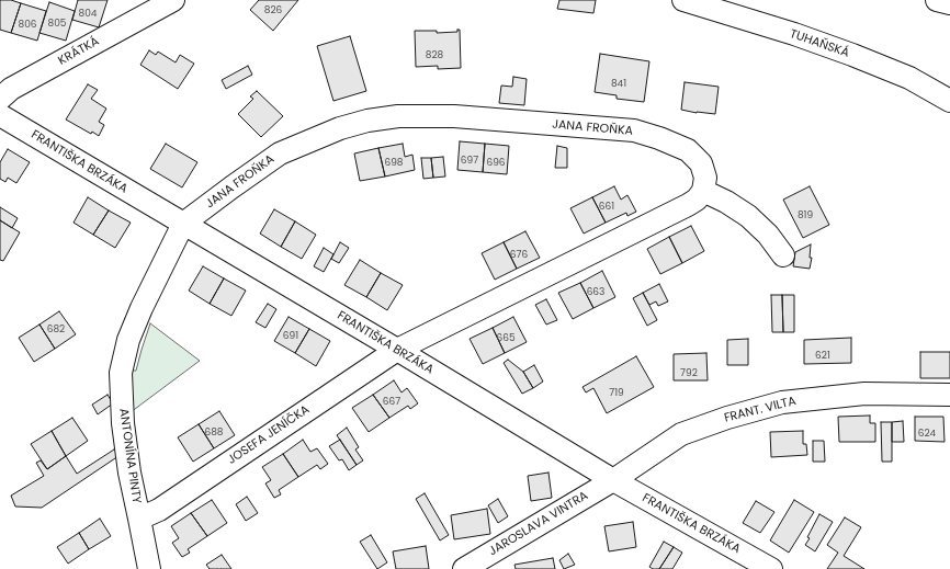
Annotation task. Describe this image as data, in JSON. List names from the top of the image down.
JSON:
{
  "streets": {
    "street": [
      "TUHAŇSKÁ",
      "KRÁTKÁ",
      "JANA FROŇKA",
      "FRANTIŠKA BRZÁKA",
      "FRANT. VILTA",
      "JOSEFA JENÍČKA",
      "ANTONÍNA PINTY",
      "JAROSLAVA VINTRA"
    ]
  },
  "crossings": [
    ["JANA FROŇKA", "FRANTIŠKA BRZÁKA"],
    ["JANA FROŇKA", "ANTONÍNA PINTY"],
    ["FRANTIŠKA BRZÁKA", "FRANT. VILTA"],
    ["FRANTIŠKA BRZÁKA", "JOSEFA JENÍČKA"],
    ["FRANTIŠKA BRZÁKA", "ANTONÍNA PINTY"],
    ["FRANTIŠKA BRZÁKA", "JAROSLAVA VINTRA"],
    ["FRANT. VILTA", "JAROSLAVA VINTRA"],
    ["JOSEFA JENÍČKA", "ANTONÍNA PINTY"]
  ],
  "house_numbers": [
    "826",
    "804",
    "805",
    "806",
    "828",
    "841",
    "697",
    "698",
    "696",
    "661",
    "819",
    "676",
    "663",
    "682",
    "691",
    "665",
    "621",
    "792",
    "719",
    "667",
    "688",
    "624"
  ]
}
